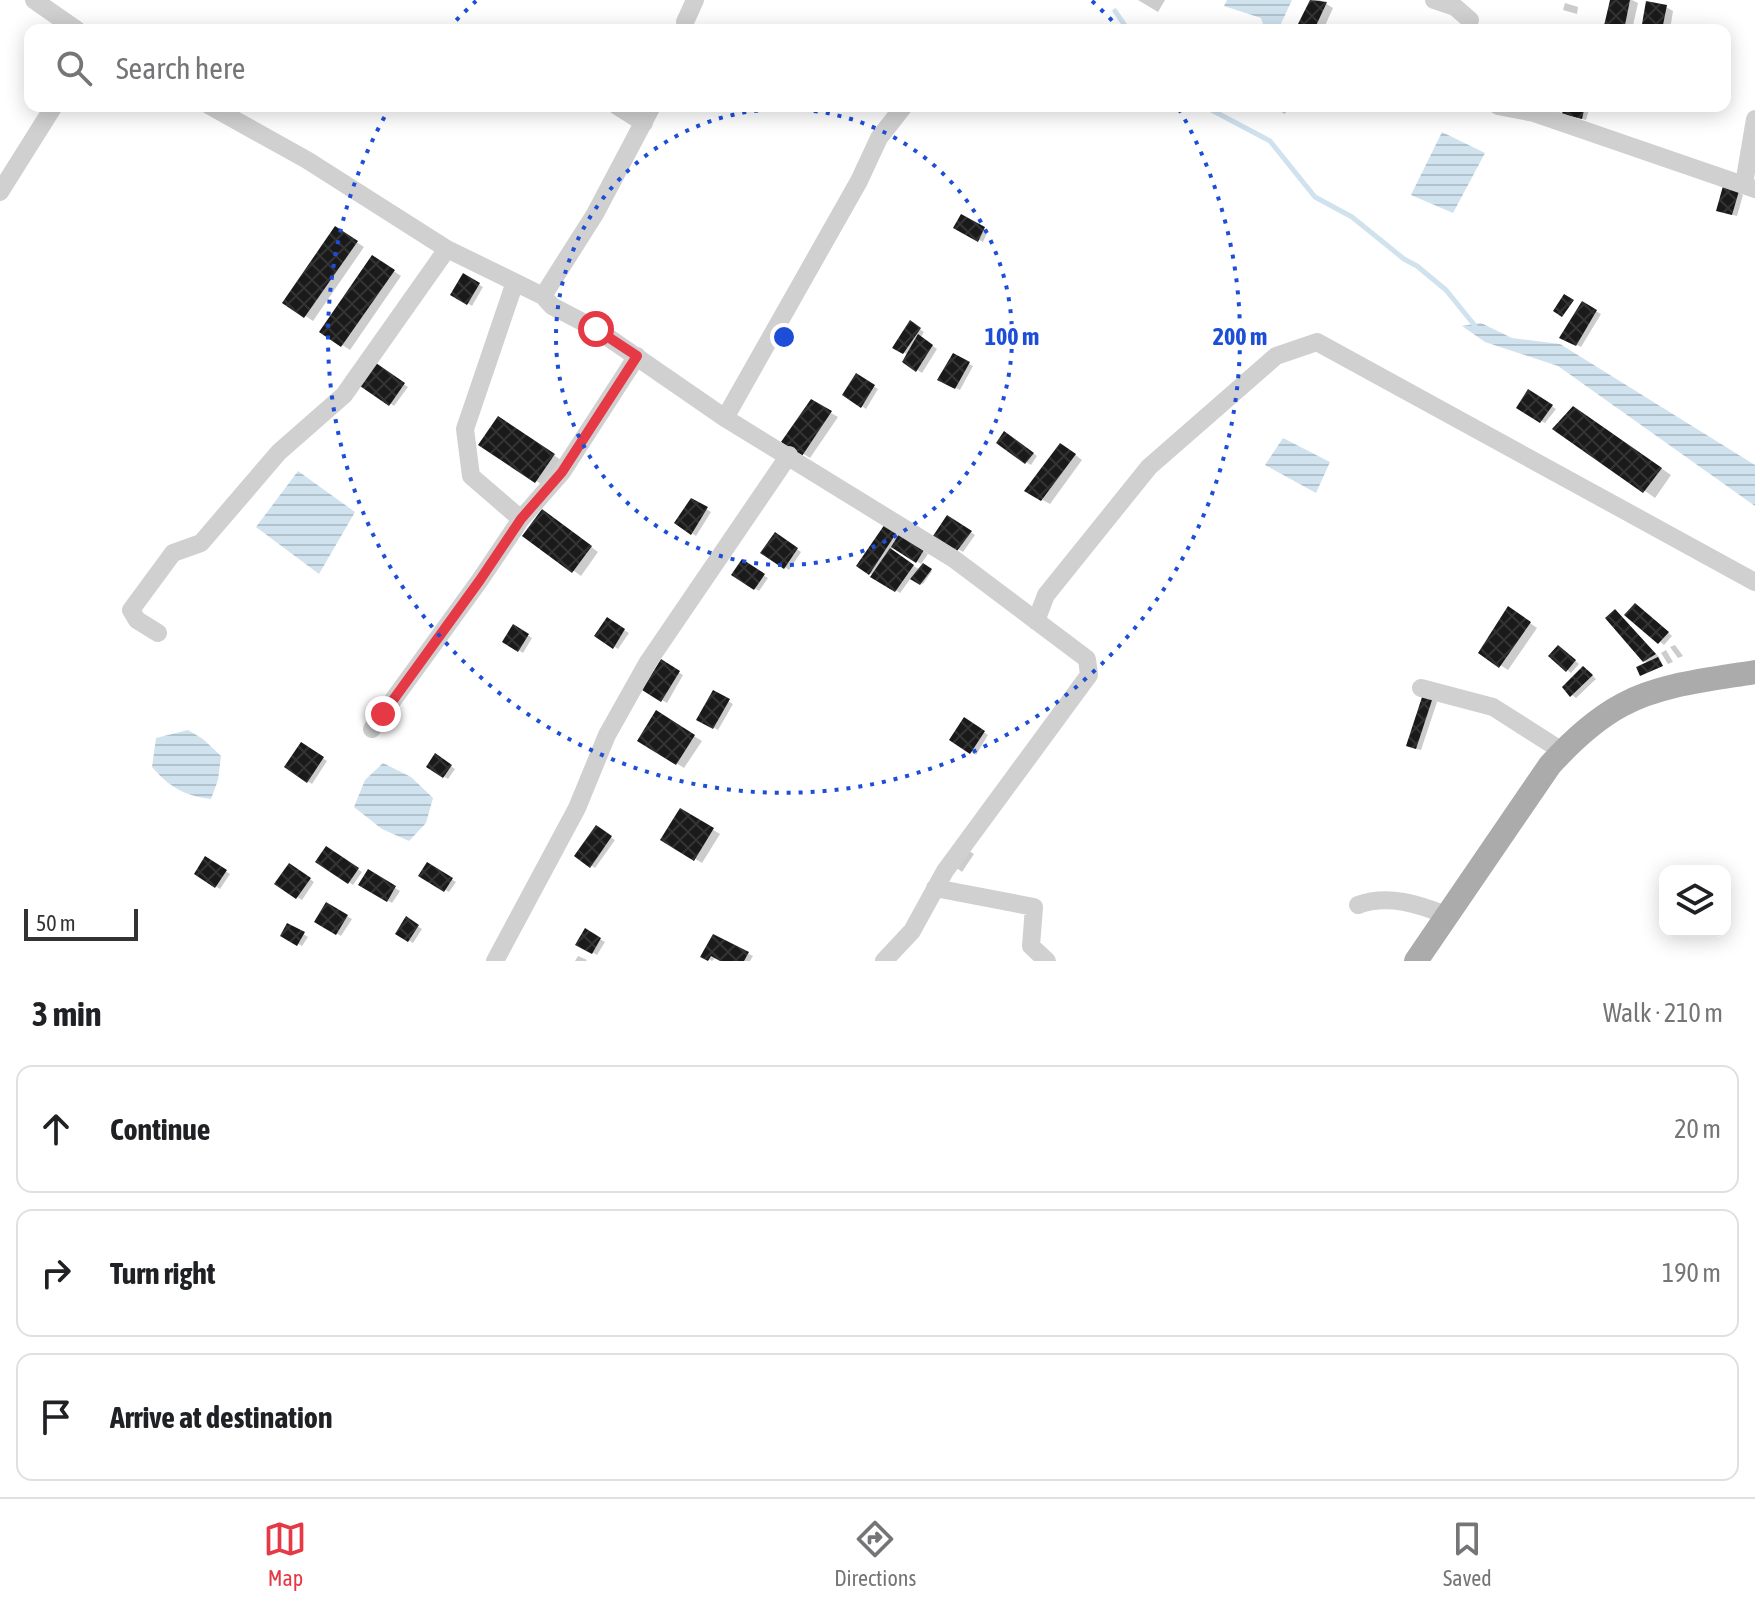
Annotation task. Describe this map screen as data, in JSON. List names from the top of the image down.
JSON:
{
  "scale_bar": "50 m",
  "page": {
    "search": "Search here",
    "scale": "50 m",
    "heading": ["3 min", "Walk · 210 m"],
    "list": [
      ["Continue", "20 m"],
      ["Turn right", "190 m"],
      "Arrive at destination"
    ],
    "nav": ["Map", "Directions", "Saved"]
  },
  "rings": ["100 m", "200 m"]
}
